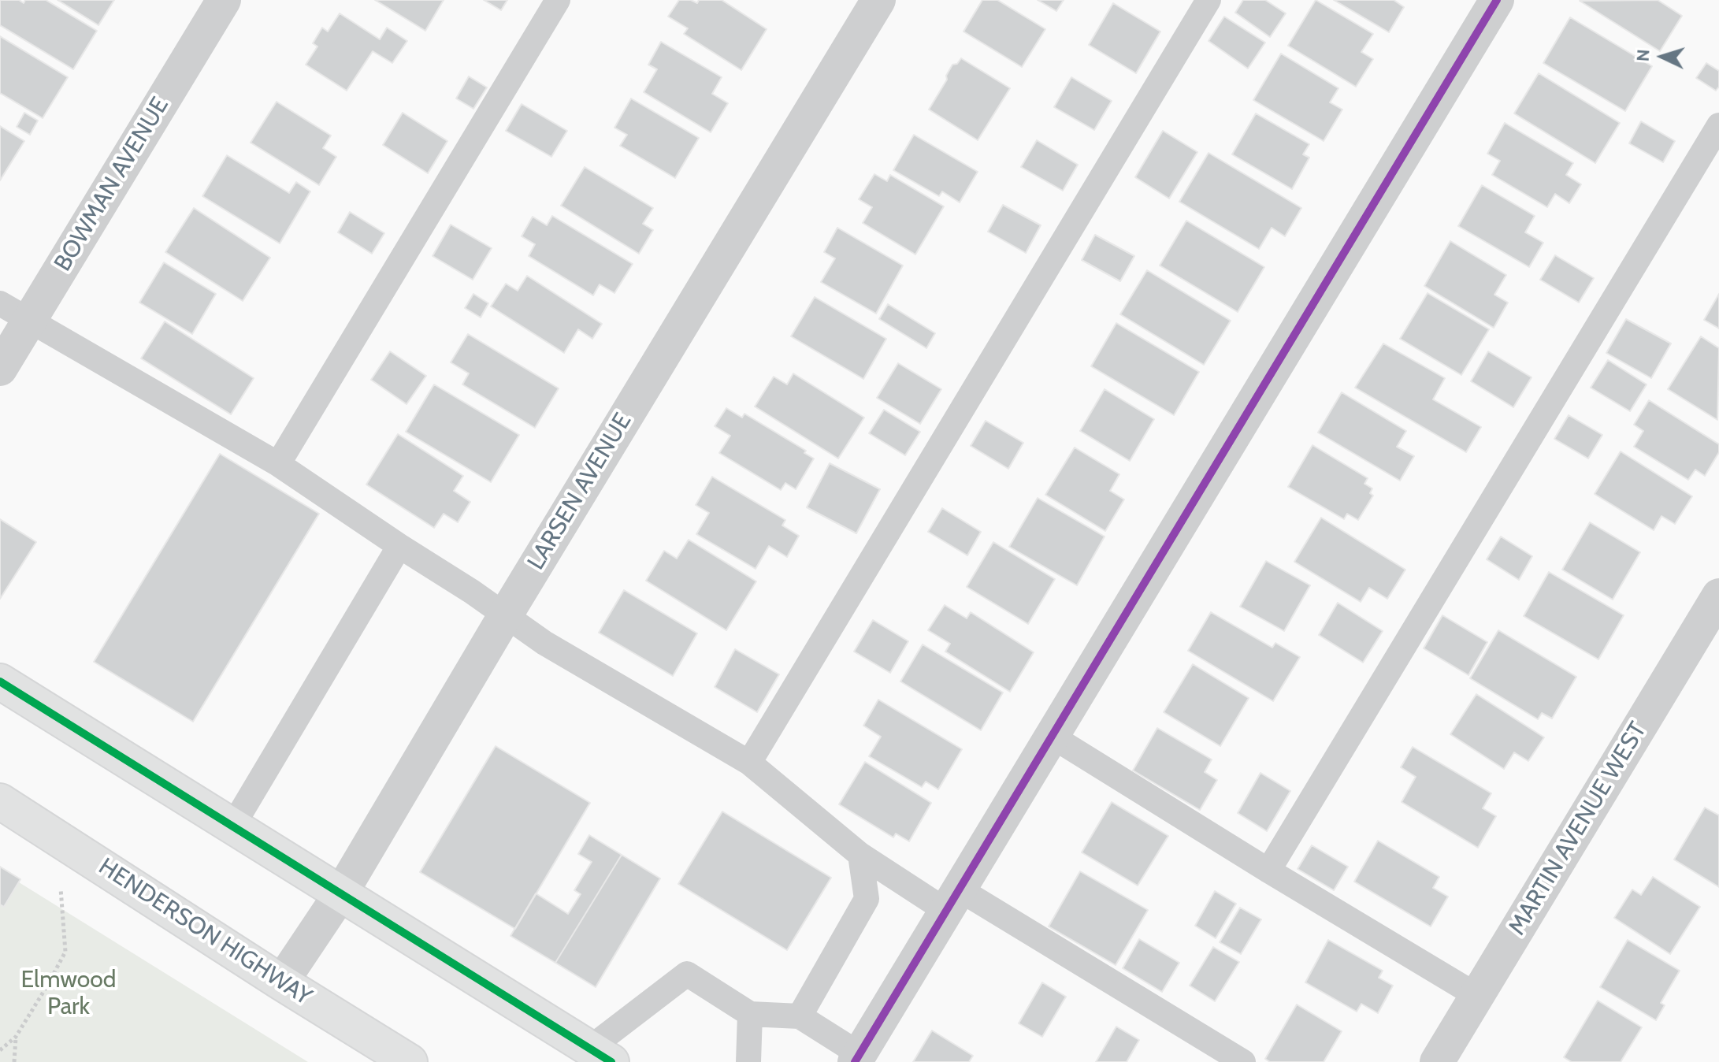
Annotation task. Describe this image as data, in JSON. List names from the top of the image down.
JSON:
{
  "streets": {
    "main road": ["HENDERSON HIGHWAY"],
    "street": ["BOWMAN AVENUE", "LARSEN AVENUE", "MARTIN AVENUE WEST"]
  },
  "crossings": [
    ["LARSEN AVENUE", "HENDERSON HIGHWAY"]
  ],
  "parks": ["Elmwood Park"],
  "north": "left"
}
